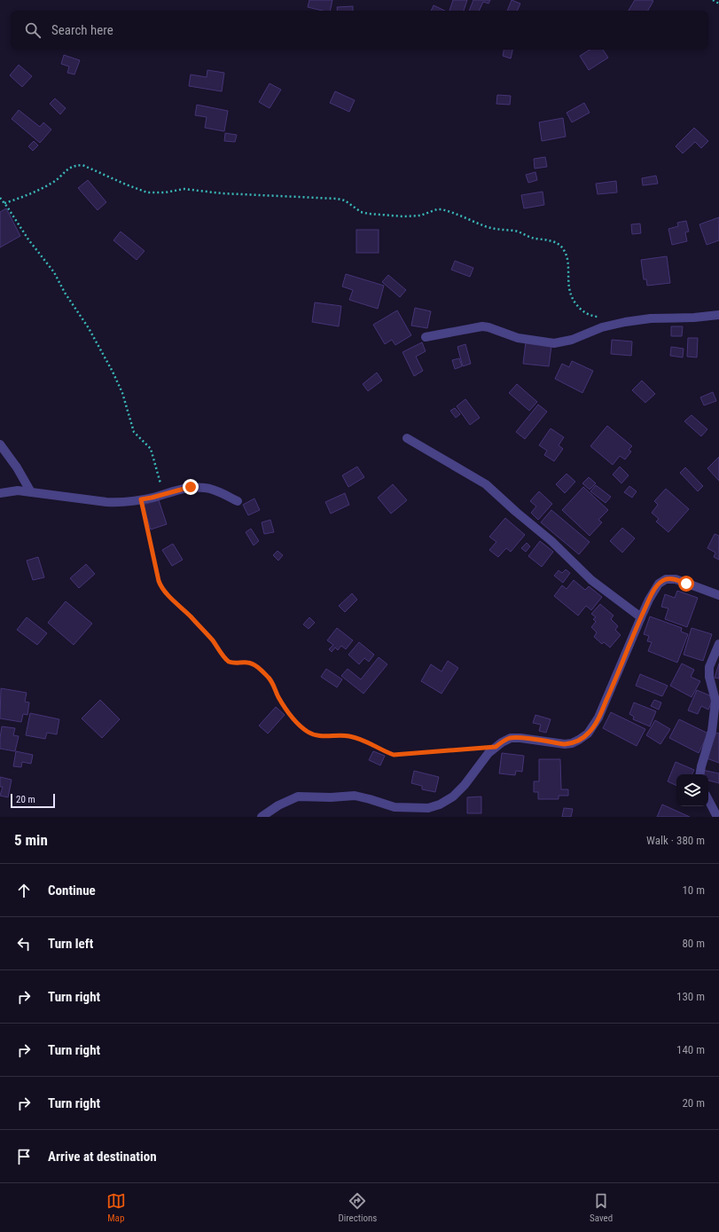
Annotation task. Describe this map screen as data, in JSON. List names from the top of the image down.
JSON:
{
  "scale_bar": "20 m",
  "page": {
    "search": "Search here",
    "scale": "20 m",
    "heading": ["5 min", "Walk · 380 m"],
    "list": [
      ["Continue", "10 m"],
      ["Turn left", "80 m"],
      ["Turn right", "130 m"],
      ["Turn right", "140 m"],
      ["Turn right", "20 m"],
      "Arrive at destination"
    ],
    "nav": ["Map", "Directions", "Saved"]
  }
}
